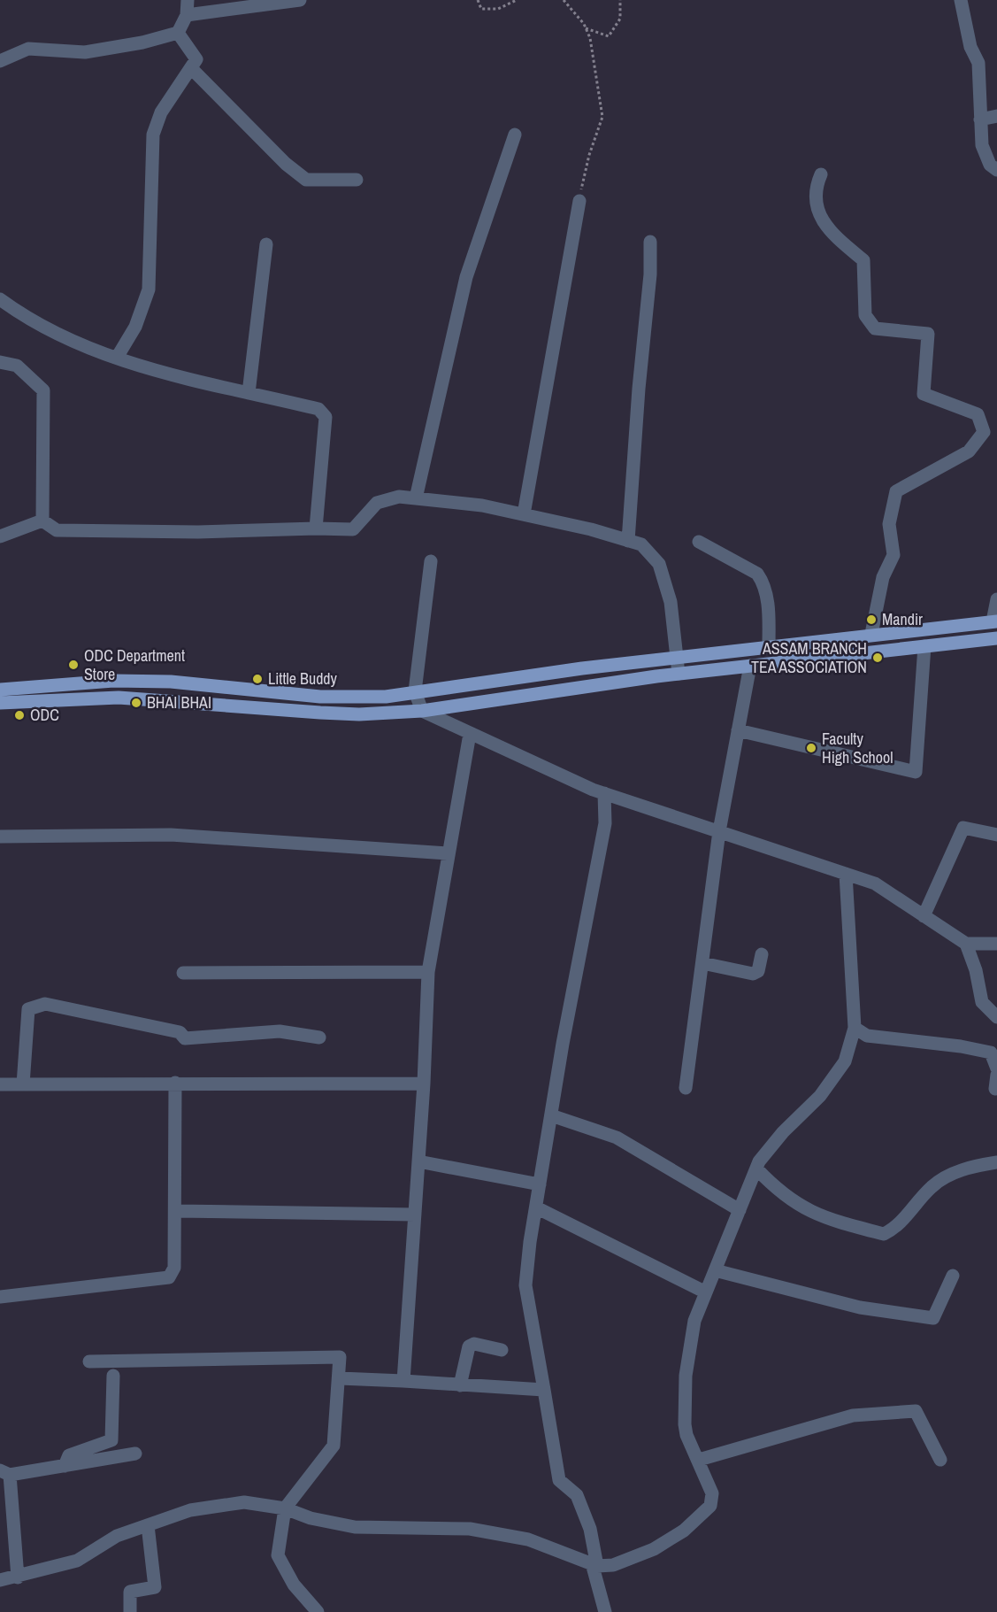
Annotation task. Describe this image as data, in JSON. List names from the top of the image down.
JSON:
{
  "places": [
    "Mandir",
    "ASSAM BRANCH TEA ASSOCIATION",
    "ODC Department Store",
    "Little Buddy",
    "BHAI BHAI",
    "ODC",
    "Faculty High School"
  ]
}
